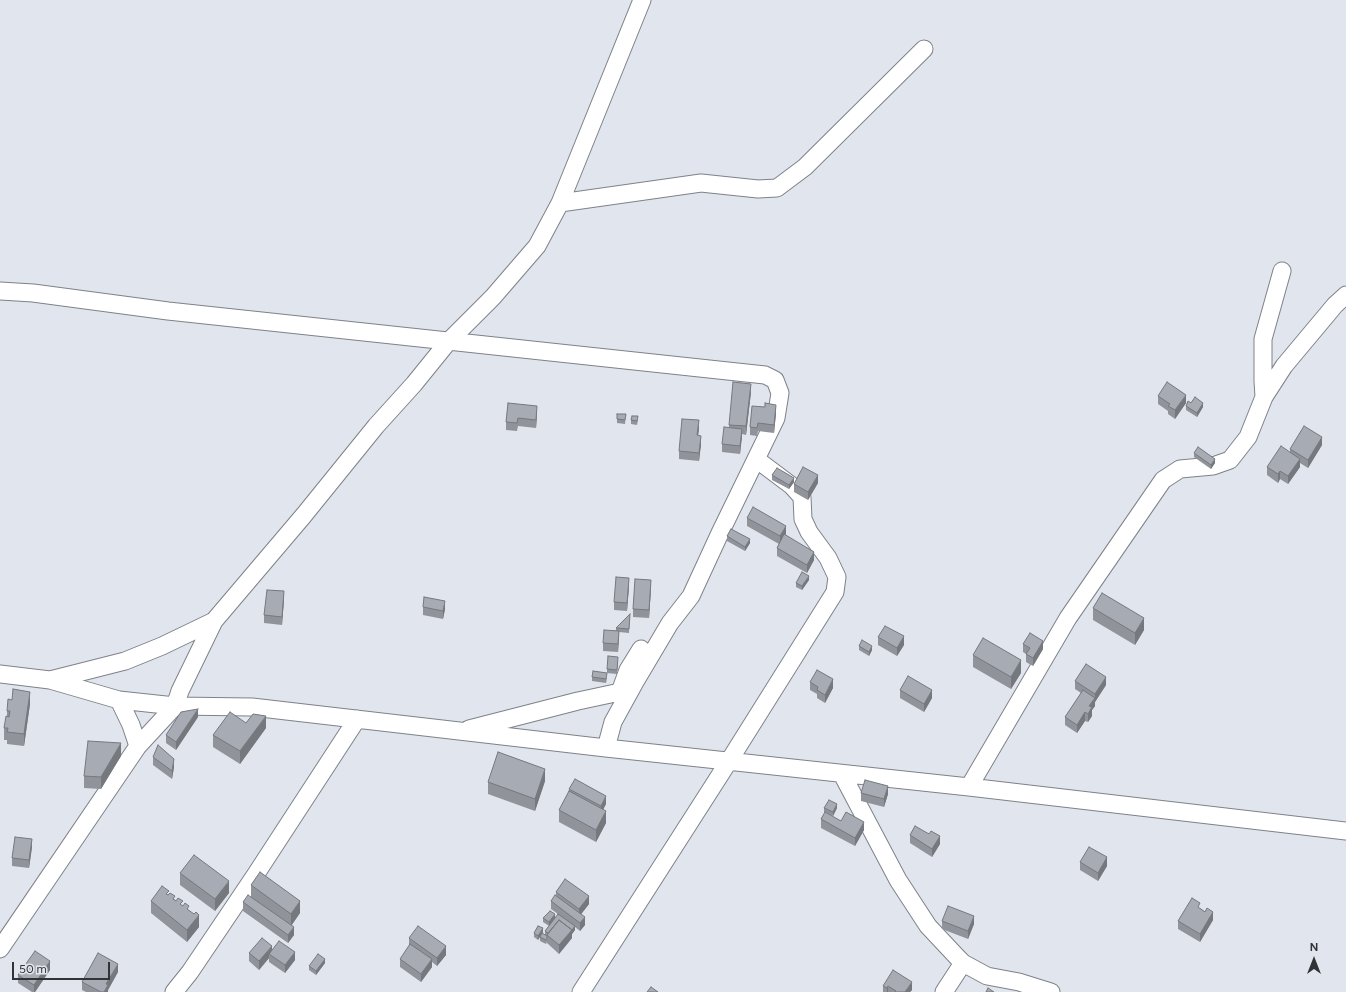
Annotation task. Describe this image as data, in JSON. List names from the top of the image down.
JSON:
{
  "scale_bar": "50 m",
  "north": "top"
}
